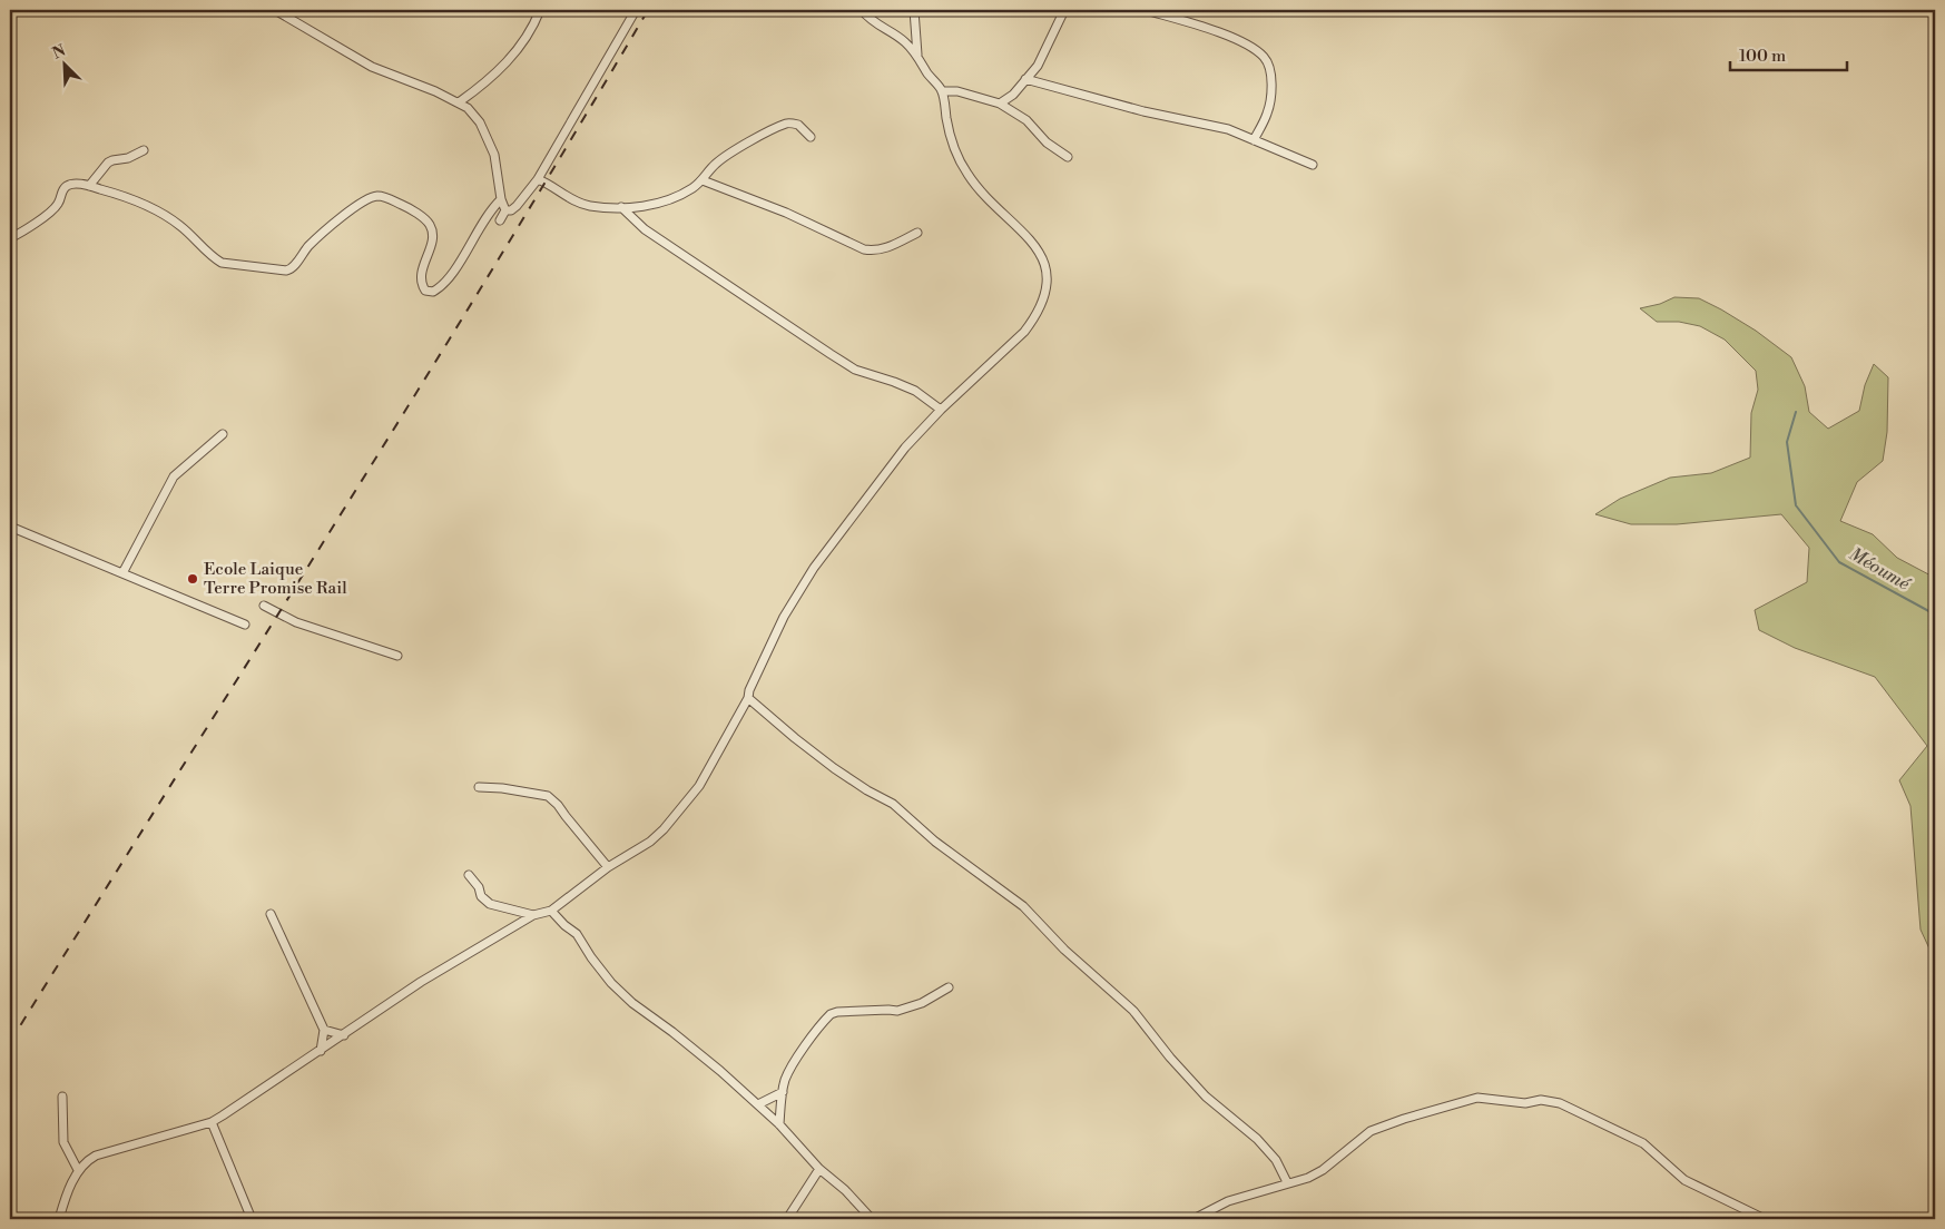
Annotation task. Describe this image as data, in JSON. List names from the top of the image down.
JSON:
{
  "water": ["Méoumé"],
  "places": ["Ecole Laique Terre Promise Rail"],
  "scale_bar": "100 m",
  "north": "top left"
}
